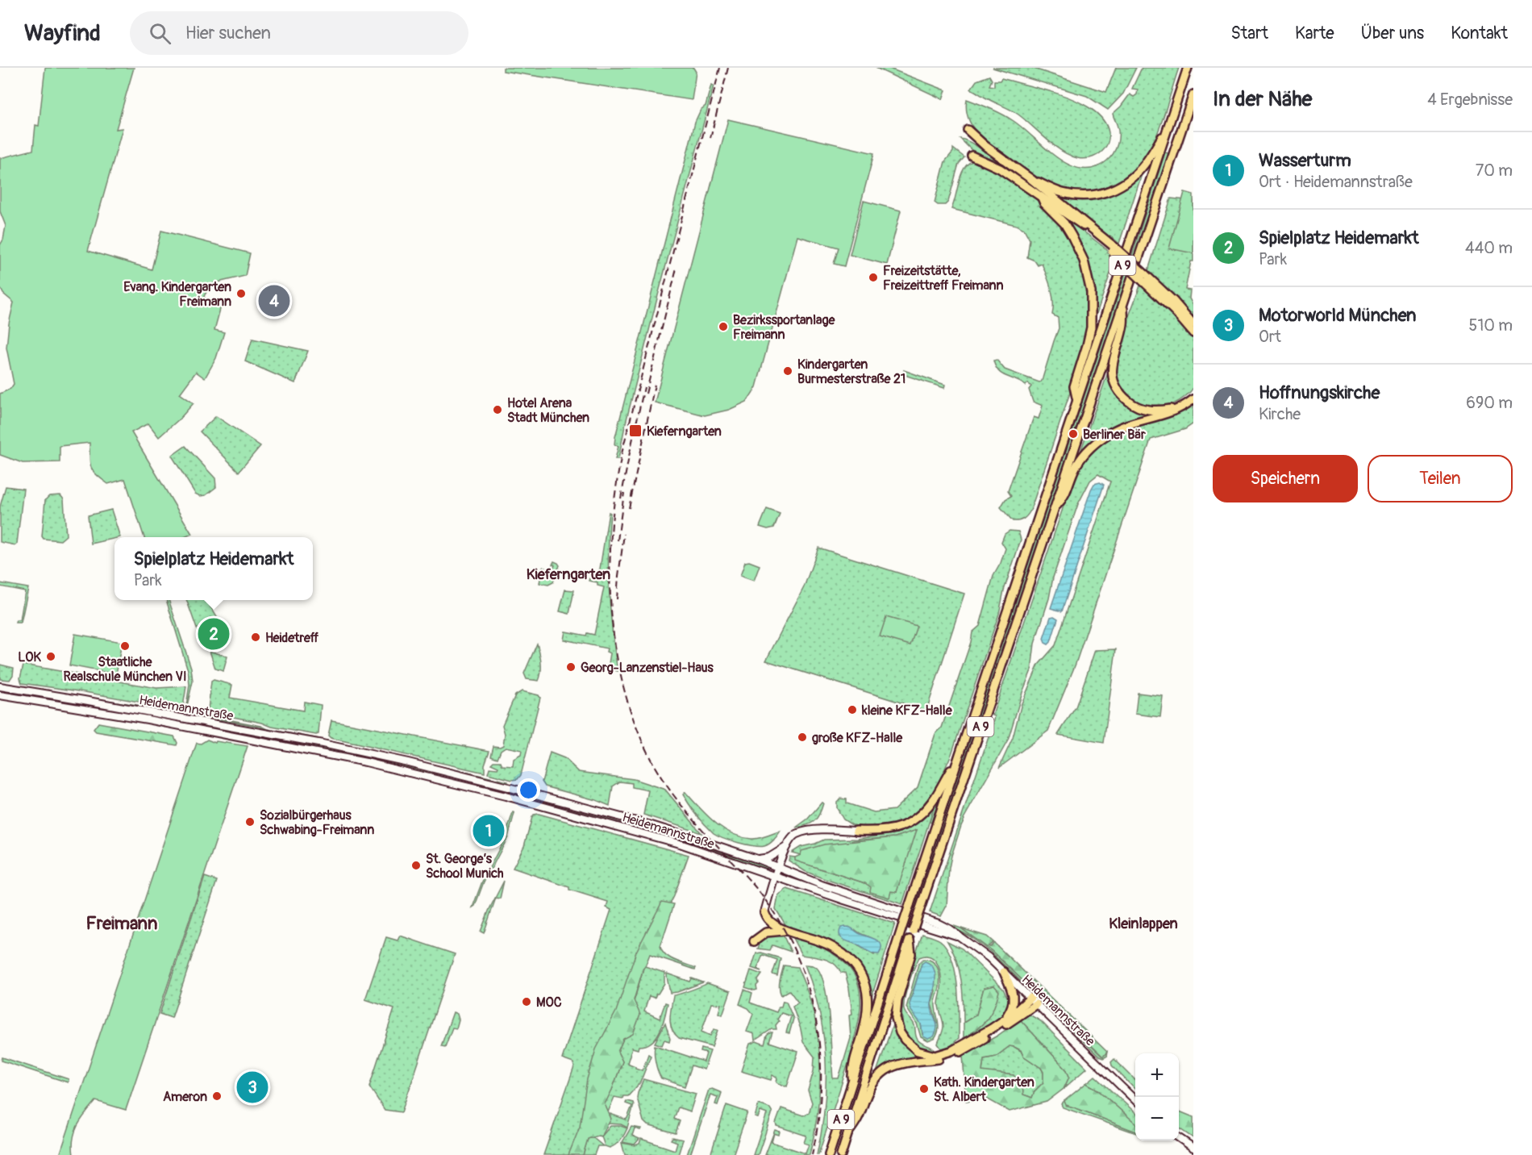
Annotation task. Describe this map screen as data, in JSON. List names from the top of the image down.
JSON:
{
  "streets": {
    "highway": ["A 9"],
    "main road": ["Heidemannstraße"]
  },
  "crossings": [
    ["A 9", "Heidemannstraße"]
  ],
  "districts": ["Kieferngarten", "Freimann", "Kleinlappen"],
  "places": {
    "other": [
      "Freizeitstätte, Freizeittreff Freimann",
      "Evang. Kindergarten Freimann",
      "Bezirkssportanlage Freimann",
      "Kindergarten Burmesterstraße 21",
      "Hotel Arena Stadt München",
      "Berliner Bär",
      "Heidetreff",
      "Staatliche Realschule München VI",
      "LOK",
      "Georg-Lanzenstiel-Haus",
      "kleine KFZ-Halle",
      "große KFZ-Halle",
      "Sozialbürgerhaus Schwabing-Freimann",
      "St. George’s School Munich",
      "MOC",
      "Kath. Kindergarten St. Albert",
      "Ameron"
    ],
    "transit": ["Kieferngarten"]
  },
  "page": {
    "header": "Wayfind",
    "search": "Hier suchen",
    "nav": [
      "Start",
      "Karte",
      "Über uns",
      "Kontakt"
    ],
    "heading": ["In der Nähe", "4 Ergebnisse"],
    "list": [
      {
        "mark": "1",
        "name": "Wasserturm",
        "note": "Ort · Heidemannstraße",
        "value": "70 m"
      },
      {
        "mark": "2",
        "name": "Spielplatz Heidemarkt",
        "note": "Park",
        "value": "440 m"
      },
      {
        "mark": "3",
        "name": "Motorworld München",
        "note": "Ort",
        "value": "510 m"
      },
      {
        "mark": "4",
        "name": "Hoffnungskirche",
        "note": "Kirche",
        "value": "690 m"
      }
    ],
    "pins": [
      "4",
      "2",
      "1",
      "3"
    ],
    "buttons": ["Speichern", "Teilen"],
    "popup": ["Spielplatz Heidemarkt", "Park"],
    "map_buttons": ["+", "−"]
  }
}
